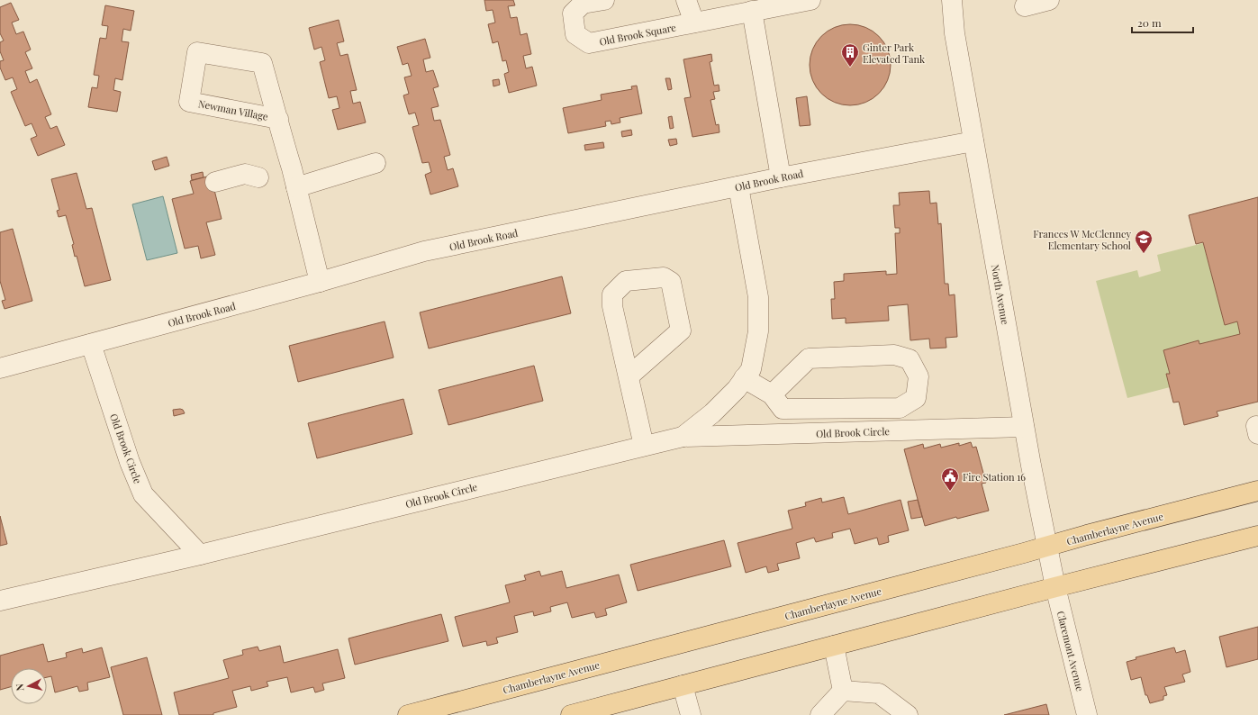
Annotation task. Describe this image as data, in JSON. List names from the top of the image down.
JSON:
{
  "streets": {
    "main road": ["Chamberlayne Avenue"],
    "street": [
      "Old Brook Square",
      "Newman Village",
      "Old Brook Road",
      "North Avenue",
      "Old Brook Circle",
      "Claremont Avenue"
    ]
  },
  "crossings": [
    ["Newman Village", "Old Brook Road"],
    ["Old Brook Road", "North Avenue"],
    ["Old Brook Road", "Old Brook Circle"],
    ["North Avenue", "Old Brook Circle"],
    ["North Avenue", "Chamberlayne Avenue"],
    ["North Avenue", "Claremont Avenue"]
  ],
  "places": {
    "building": ["Ginter Park Elevated Tank"],
    "school or university": ["Frances W McClenney Elementary School"],
    "public building": ["Fire Station 16"]
  },
  "scale_bar": "20 m",
  "north": "left"
}
